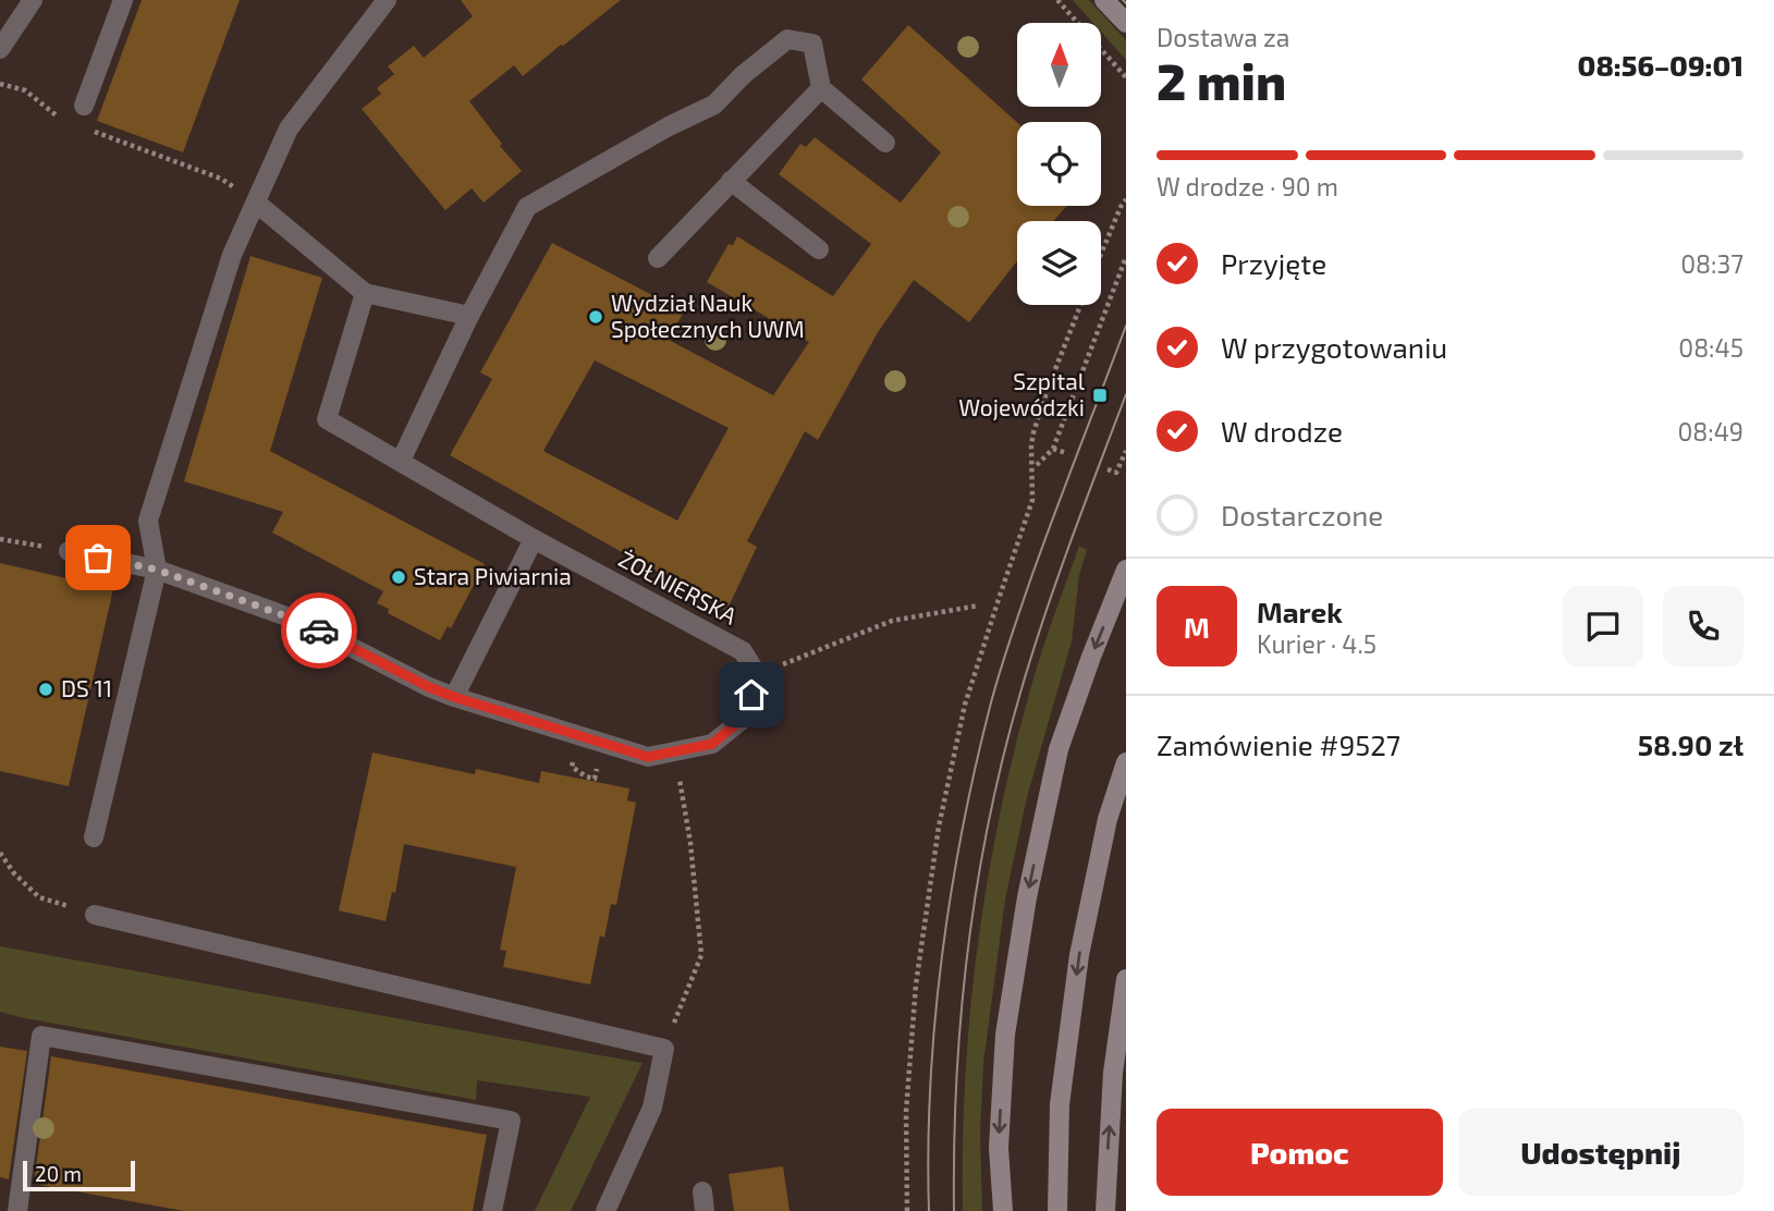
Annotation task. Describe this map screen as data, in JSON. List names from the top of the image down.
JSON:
{
  "streets": {
    "lane": ["ŻOŁNIERSKA"]
  },
  "places": {
    "other": ["Wydział Nauk Społecznych UWM", "Stara Piwiarnia", "DS 11"],
    "transit": ["Szpital Wojewódzki"]
  },
  "scale_bar": "20 m",
  "north": "top",
  "page": {
    "heading": ["2 min", "Dostawa za", "08:56–09:01"],
    "panel": [
      "Marek",
      "Kurier · 4.5",
      "Zamówienie #9527",
      "58.90 zł"
    ],
    "bar": "W drodze · 90 m",
    "list": [
      ["Przyjęte", "08:37"],
      ["W przygotowaniu", "08:45"],
      ["W drodze", "08:49"],
      "Dostarczone"
    ],
    "round": "M",
    "buttons": ["Pomoc", "Udostępnij"],
    "scale": "20 m"
  }
}
